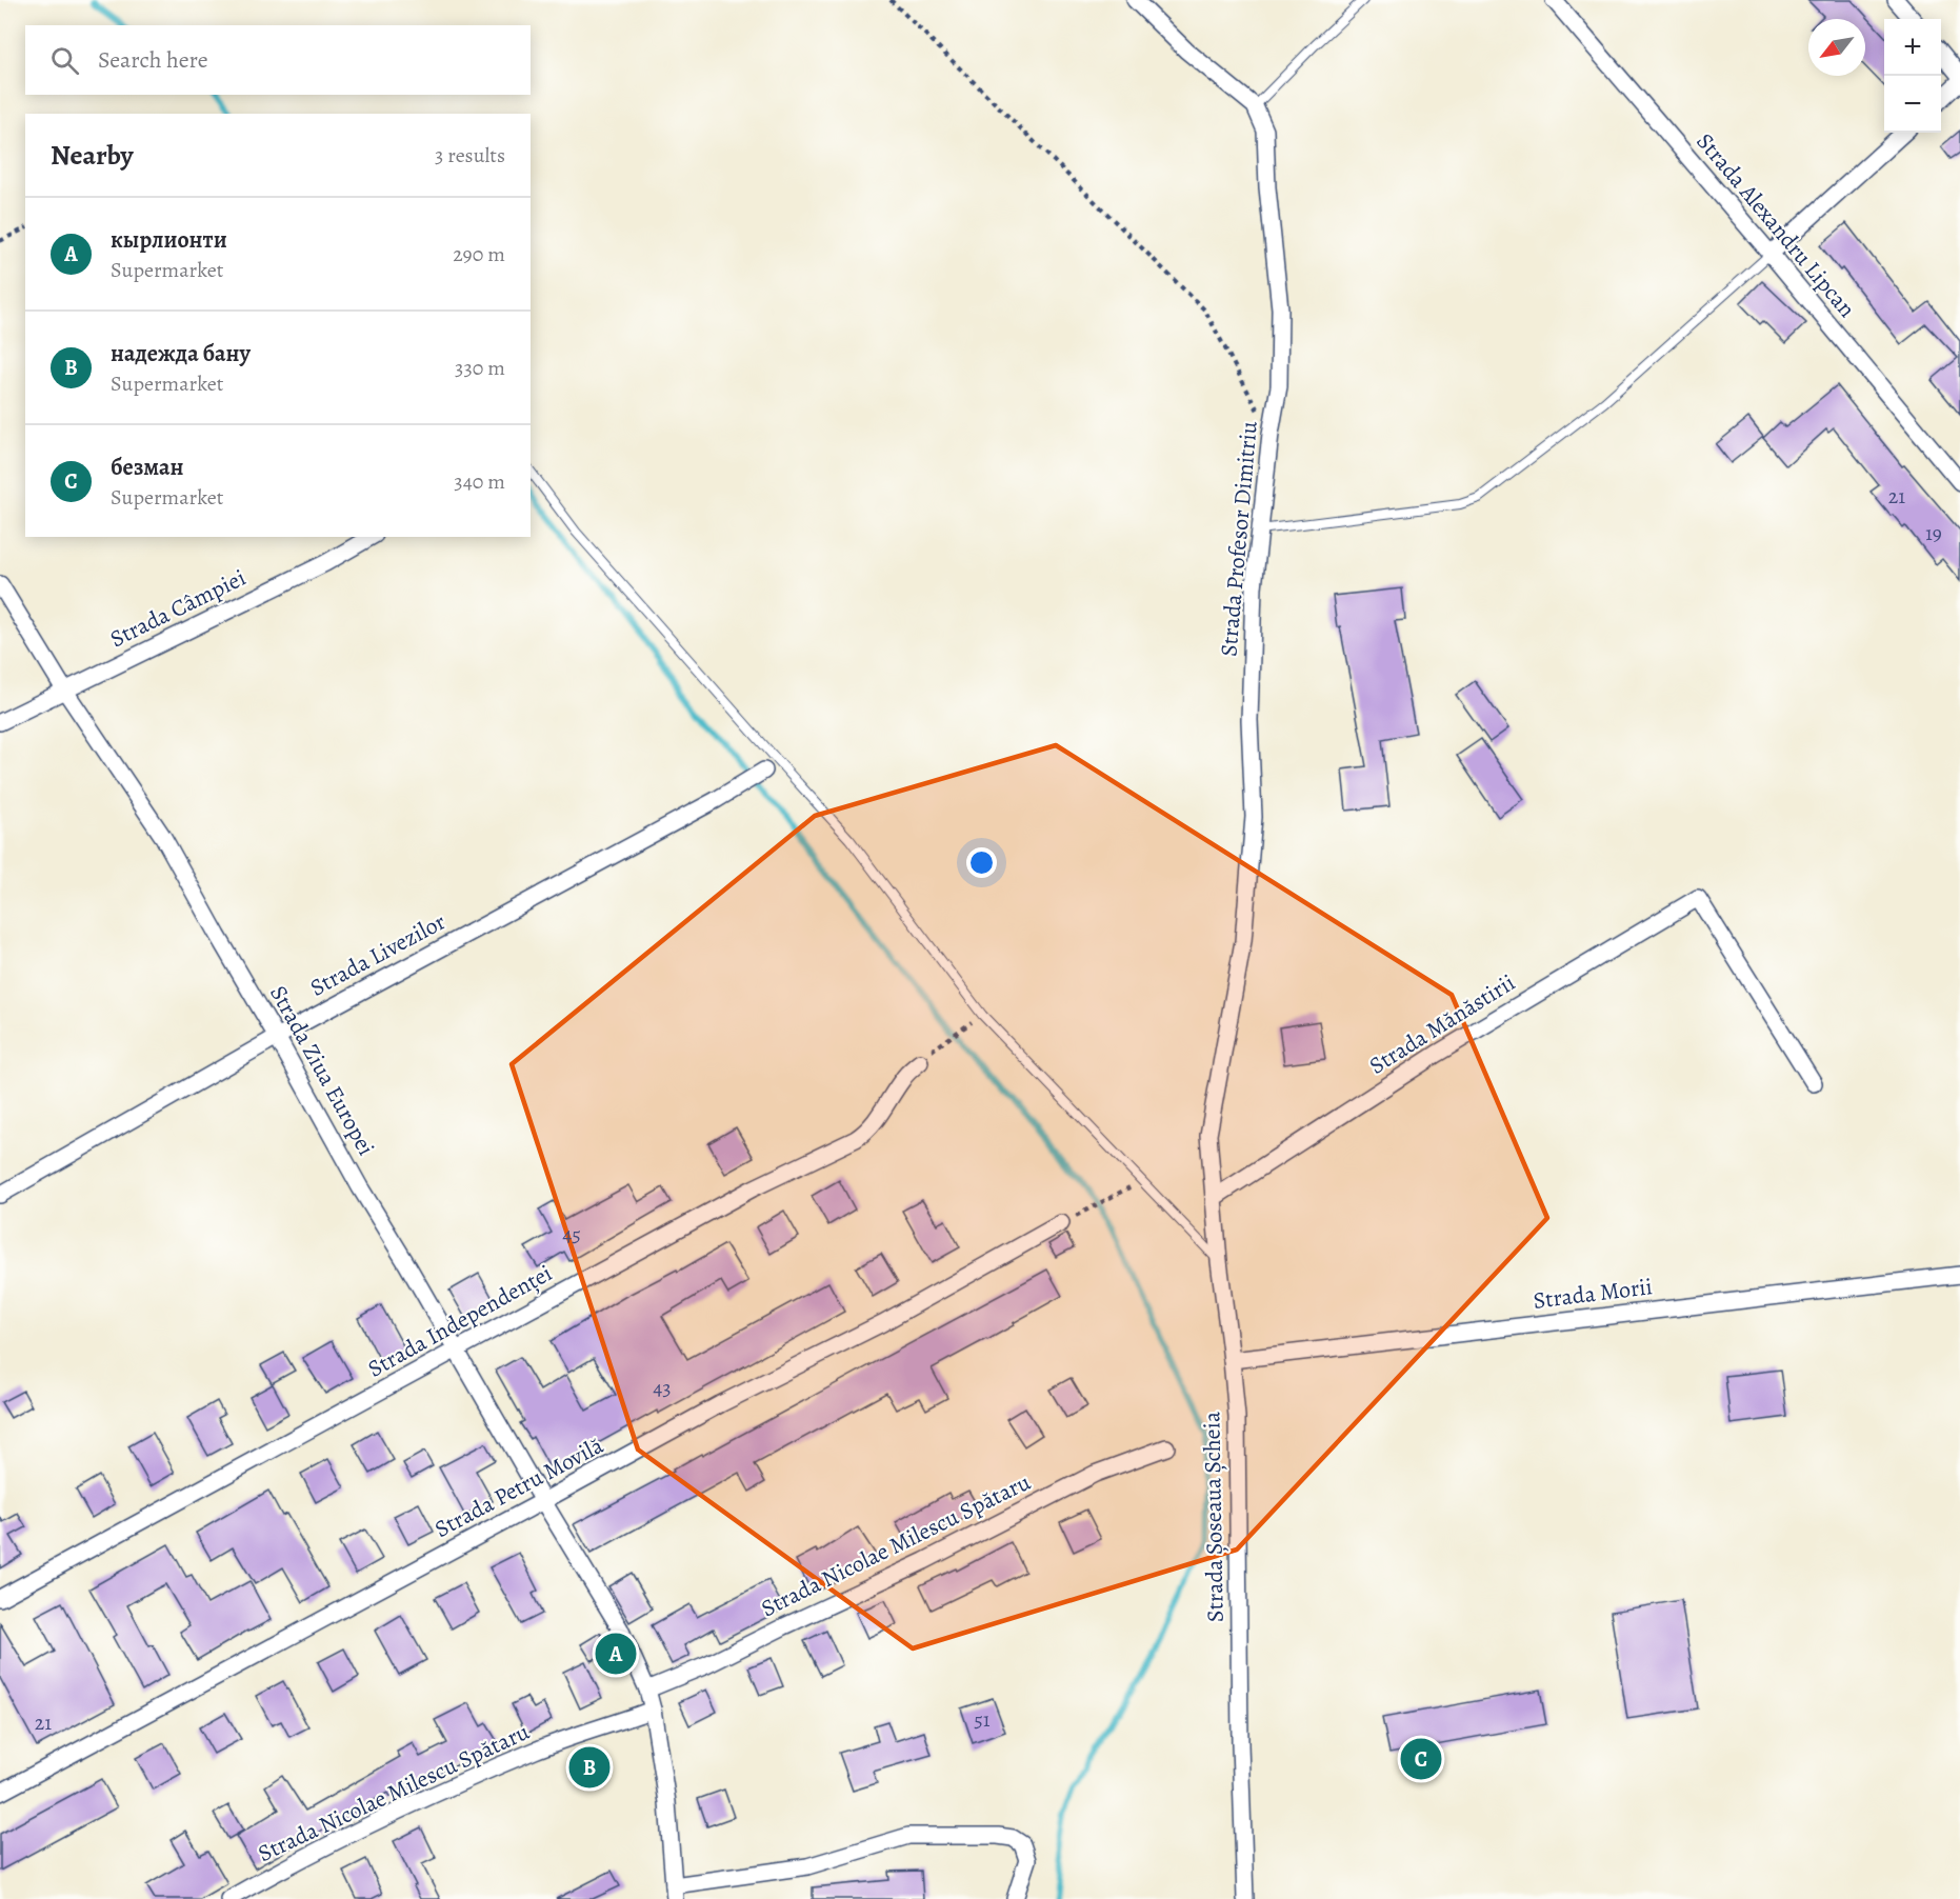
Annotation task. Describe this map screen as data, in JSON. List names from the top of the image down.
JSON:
{
  "streets": {
    "street": [
      "Strada Alexandru Lipcan",
      "Strada Profesor Dimitriu",
      "Strada Câmpiei",
      "Strada Livezilor",
      "Strada Mănăstirii",
      "Strada Ziua Europei",
      "Strada Morii",
      "Strada Independenței",
      "Strada Petru Movilă",
      "Strada Șoseaua Șcheia",
      "Strada Nicolae Milescu Spătaru"
    ]
  },
  "crossings": [
    ["Strada Profesor Dimitriu", "Strada Șoseaua Șcheia"],
    ["Strada Câmpiei", "Strada Ziua Europei"],
    ["Strada Livezilor", "Strada Ziua Europei"],
    ["Strada Mănăstirii", "Strada Șoseaua Șcheia"],
    ["Strada Ziua Europei", "Strada Independenței"],
    ["Strada Ziua Europei", "Strada Petru Movilă"],
    ["Strada Ziua Europei", "Strada Nicolae Milescu Spătaru"],
    ["Strada Morii", "Strada Șoseaua Șcheia"]
  ],
  "house_numbers": [
    "21",
    "19",
    "45",
    "43",
    "51",
    "21"
  ],
  "north": "bottom left",
  "page": {
    "map_buttons": ["+", "−"],
    "search": "Search here",
    "heading": ["Nearby", "3 results"],
    "list": [
      {
        "mark": "A",
        "name": "кырлионти",
        "note": "Supermarket",
        "value": "290 m"
      },
      {
        "mark": "B",
        "name": "надежда бану",
        "note": "Supermarket",
        "value": "330 m"
      },
      {
        "mark": "C",
        "name": "безман",
        "note": "Supermarket",
        "value": "340 m"
      }
    ],
    "pins": ["A", "C", "B"]
  }
}
